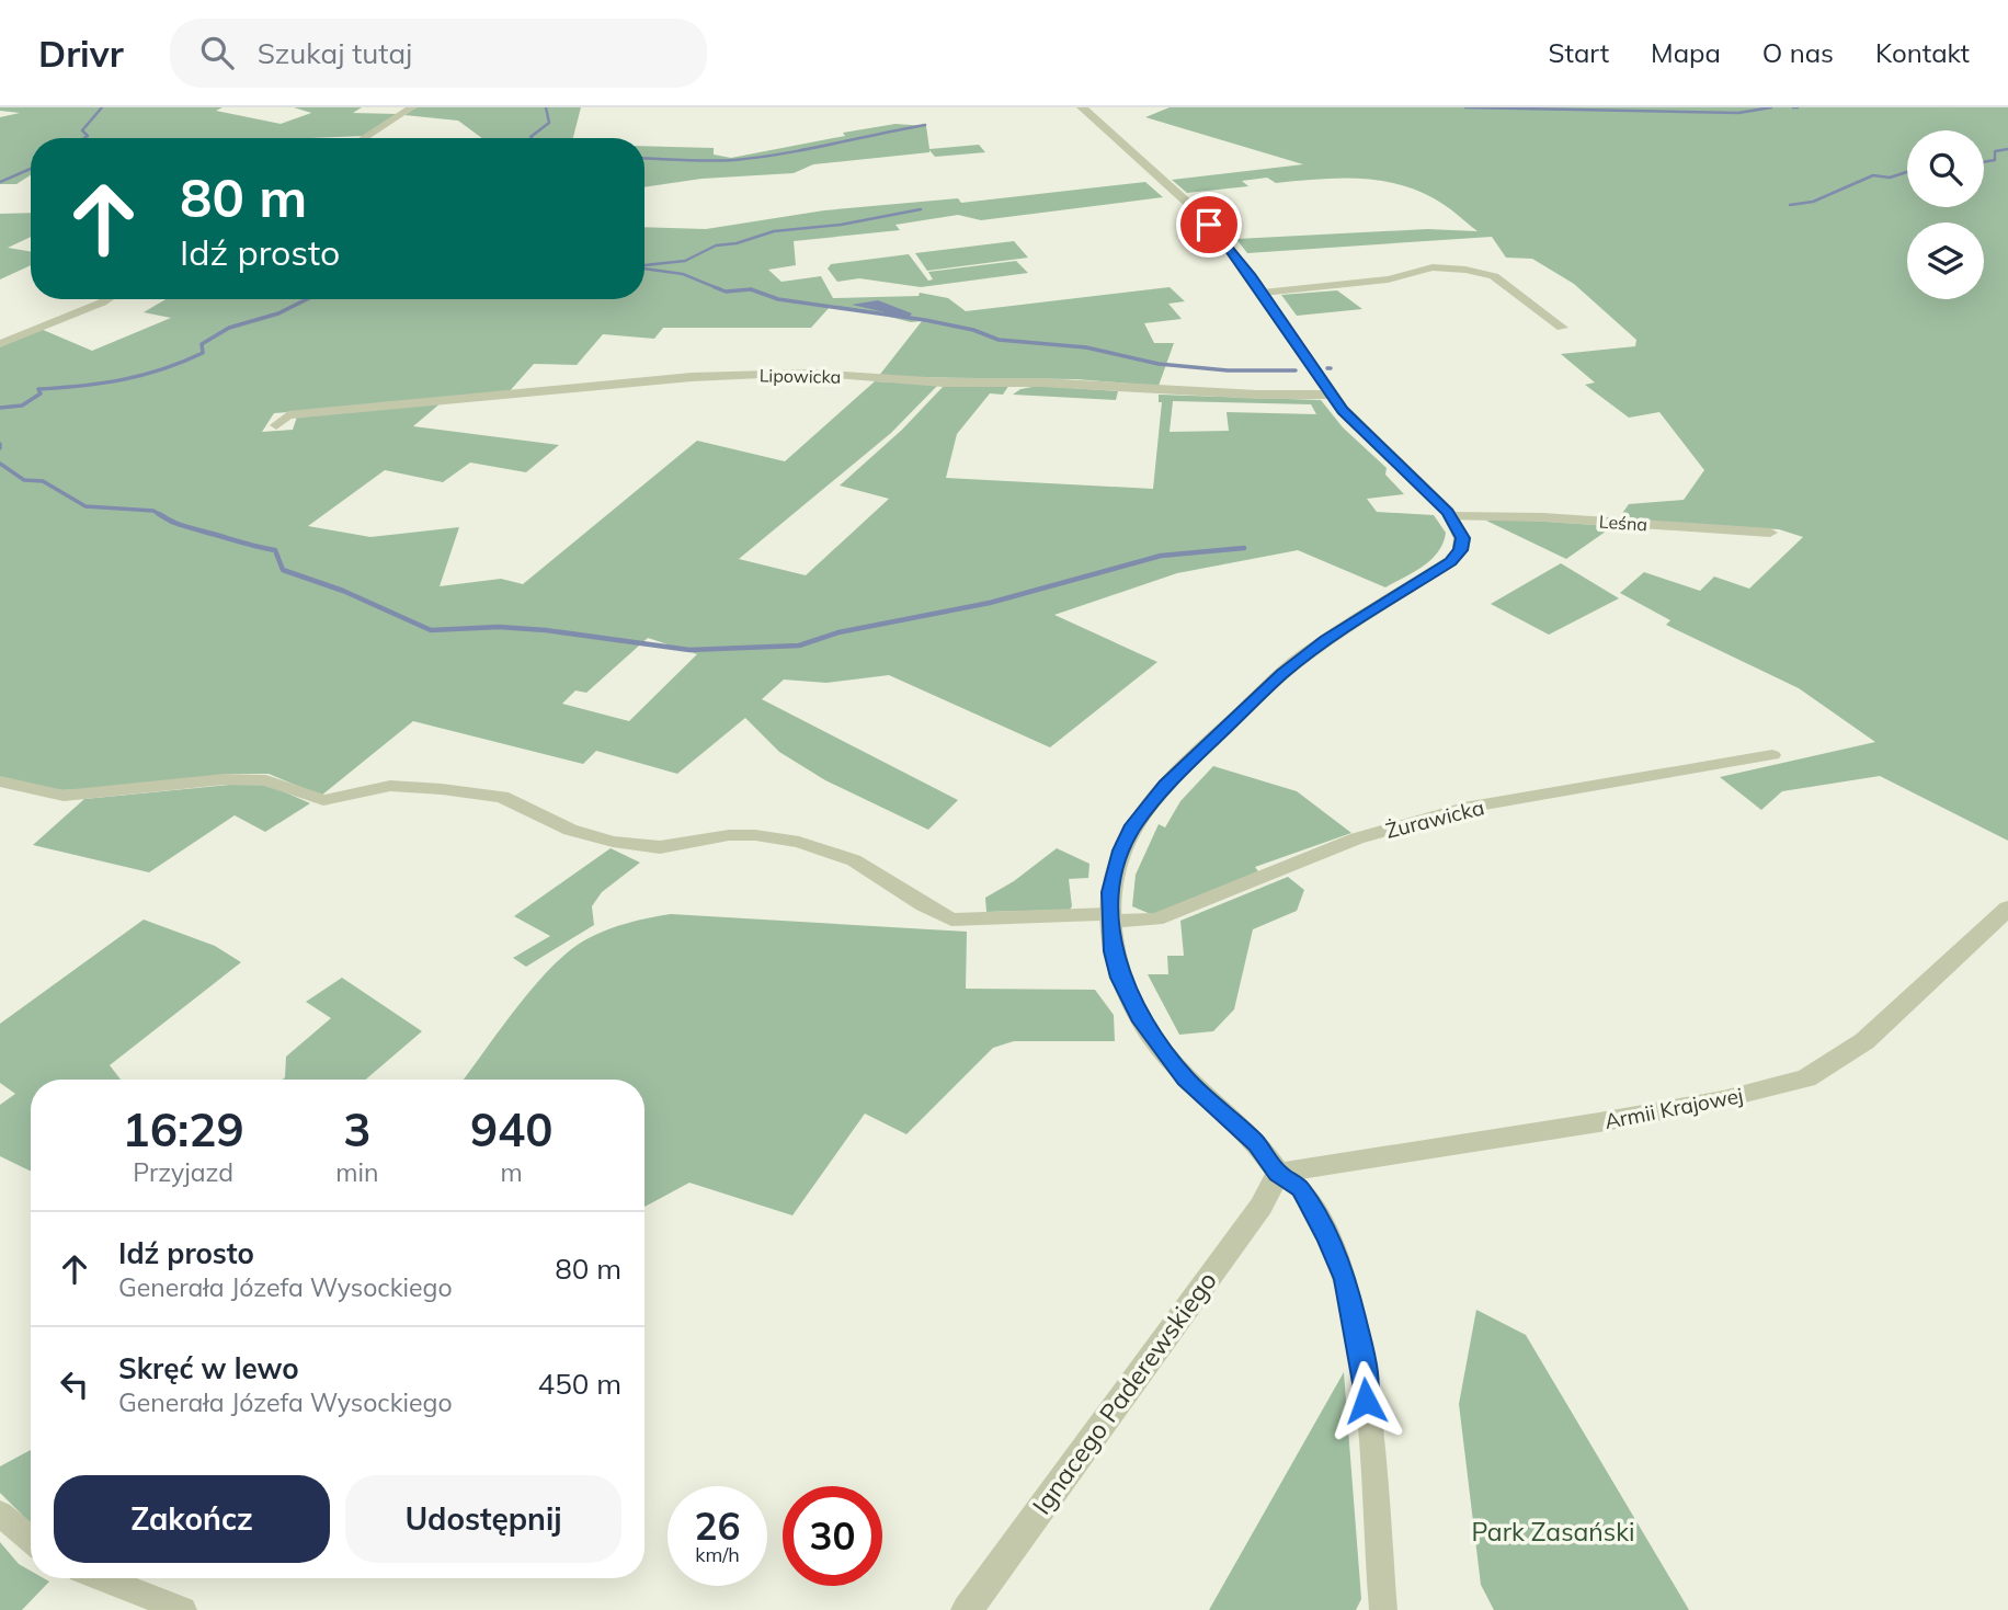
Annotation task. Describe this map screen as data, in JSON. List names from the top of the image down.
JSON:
{
  "streets": {
    "street": [
      "Lipowicka",
      "Leśna",
      "Żurawicka",
      "Armii Krajowej",
      "Ignacego Paderewskiego"
    ]
  },
  "crossings": [
    ["Armii Krajowej", "Ignacego Paderewskiego"]
  ],
  "parks": ["Park Zasański"],
  "page": {
    "header": "Drivr",
    "search": "Szukaj tutaj",
    "nav": [
      "Start",
      "Mapa",
      "O nas",
      "Kontakt"
    ],
    "turn": ["80 m", "Idź prosto"],
    "eta": [
      "16:29",
      "Przyjazd",
      "3",
      "min",
      "940",
      "m"
    ],
    "list": [
      {
        "name": "Idź prosto",
        "note": "Generała Józefa Wysockiego",
        "value": "80 m"
      },
      {
        "name": "Skręć w lewo",
        "note": "Generała Józefa Wysockiego",
        "value": "450 m"
      }
    ],
    "buttons": ["Zakończ", "Udostępnij"],
    "speed": "26 km/h",
    "limit": "30"
  }
}
